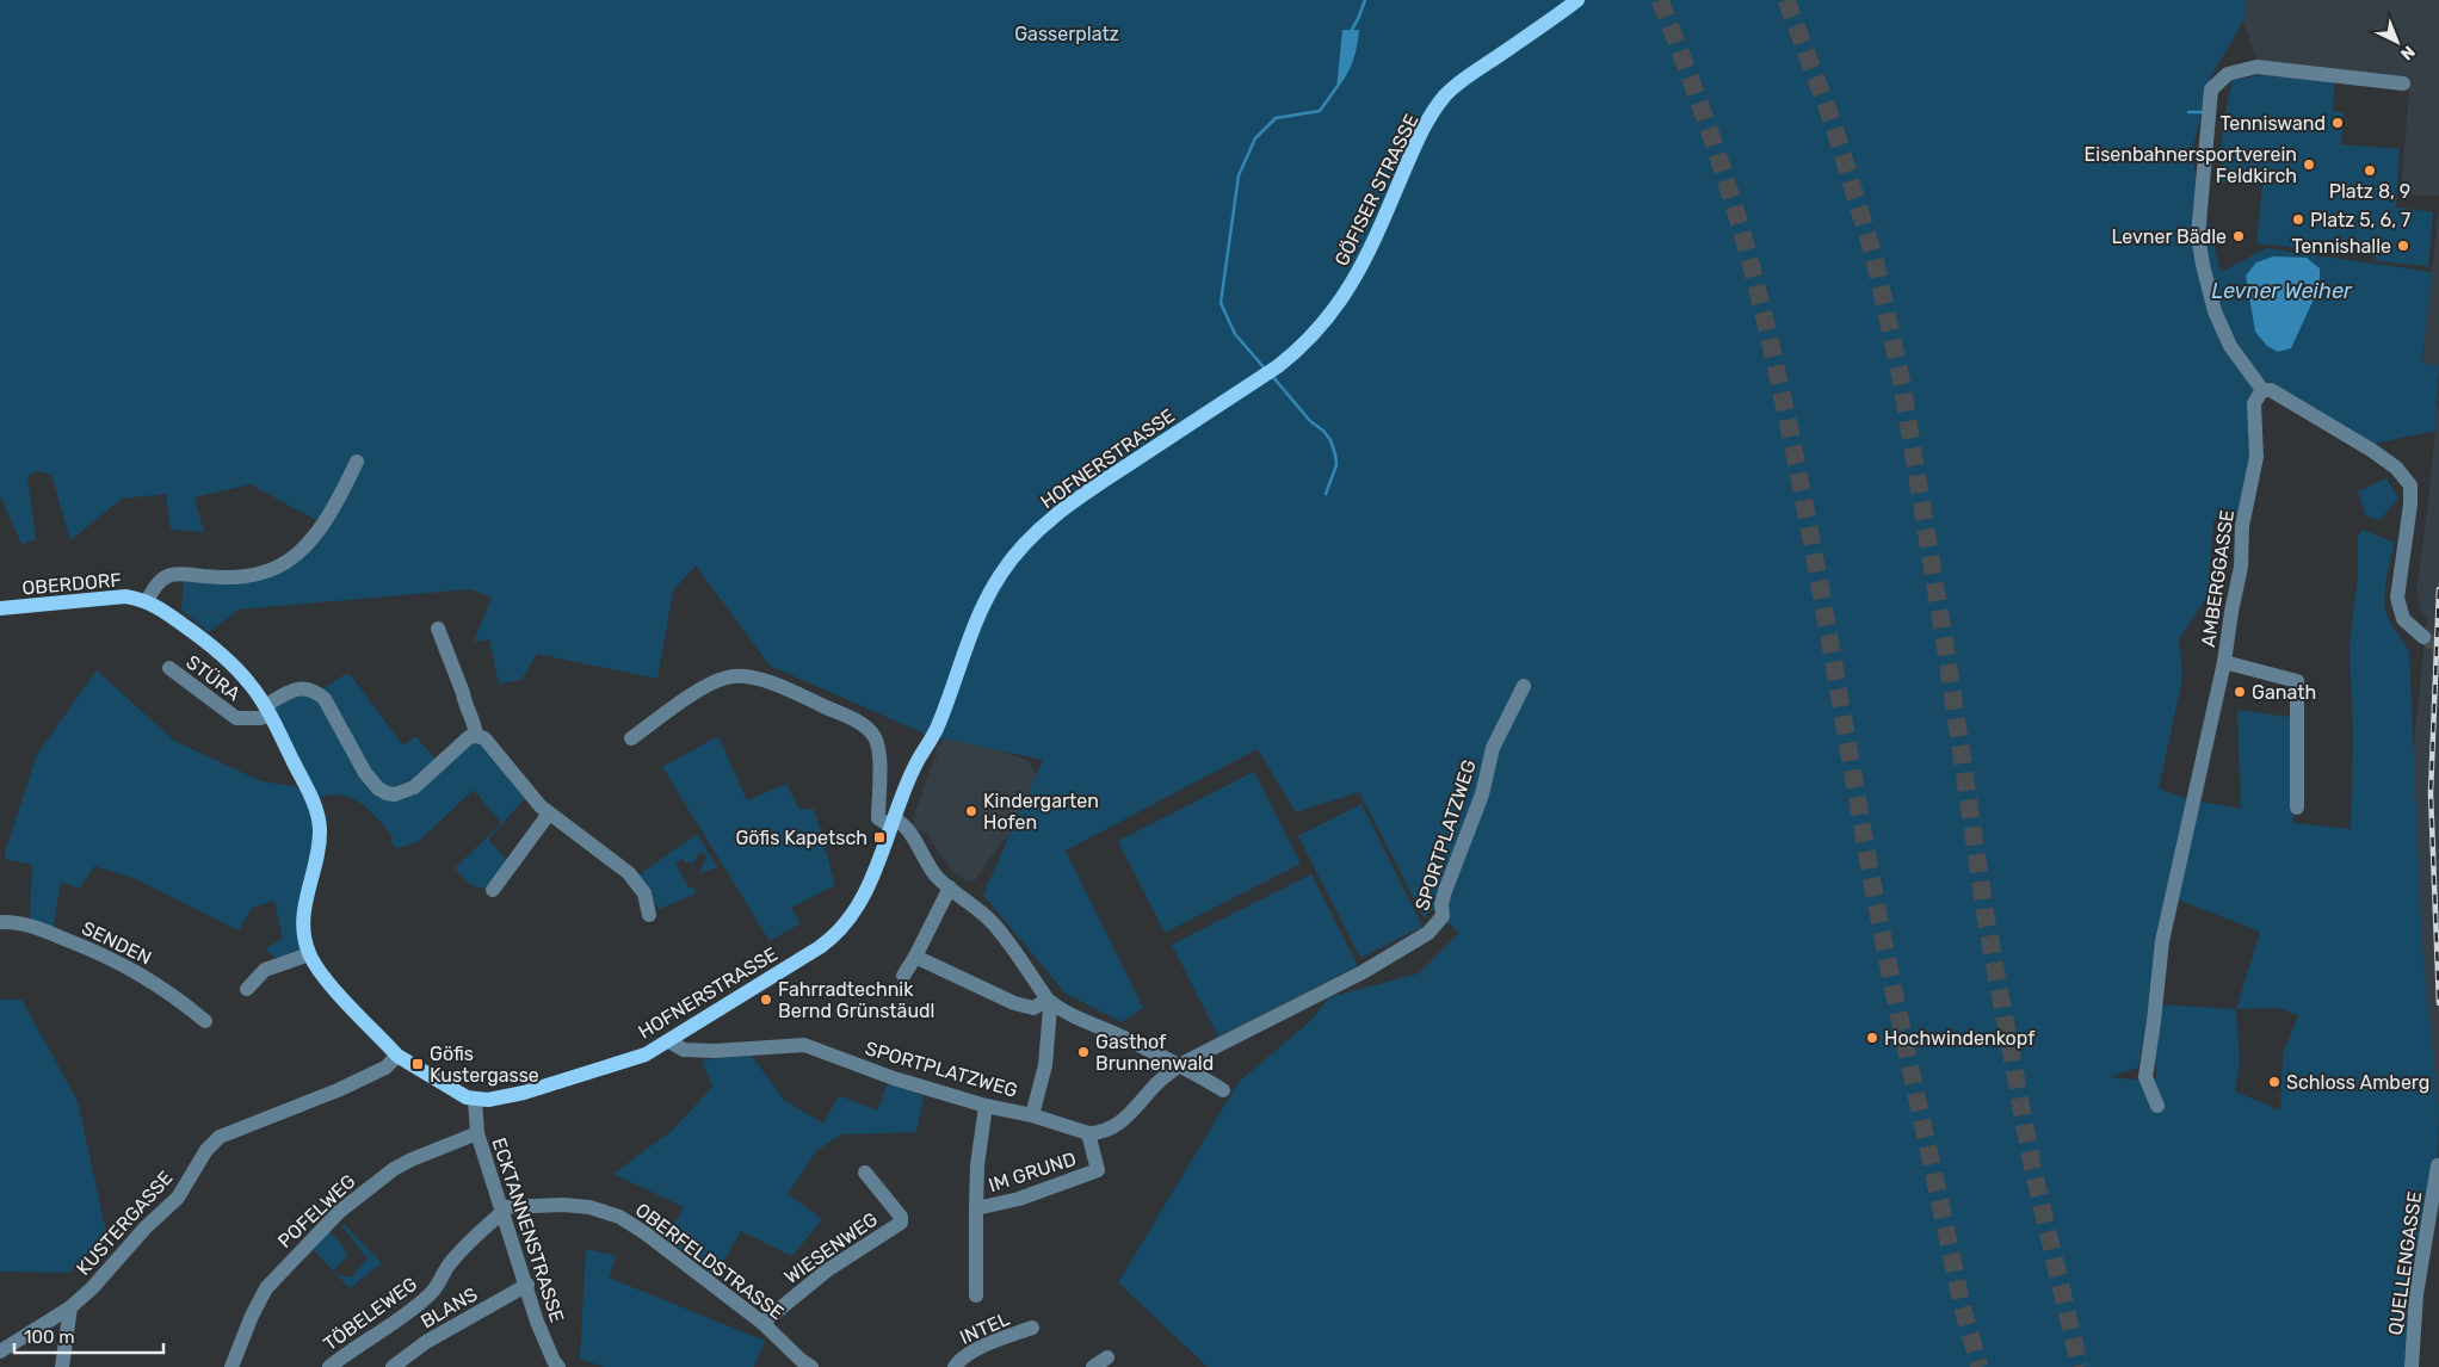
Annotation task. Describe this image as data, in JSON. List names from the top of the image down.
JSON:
{
  "streets": {
    "main road": ["GÖFISER STRASSE", "HOFNERSTRASSE", "OBERDORF"],
    "street": [
      "AMBERGGASSE",
      "STÜRA",
      "SPORTPLATZWEG",
      "SENDEN",
      "IM GRUND",
      "POFELWEG",
      "KUSTERGASSE",
      "ECKTANNENSTRASSE",
      "WIESENWEG",
      "OBERFELDSTRASSE",
      "QUELLENGASSE",
      "BLANS",
      "TÖBELEWEG",
      "INTEL"
    ]
  },
  "crossings": [
    ["GÖFISER STRASSE", "HOFNERSTRASSE"],
    ["HOFNERSTRASSE", "OBERDORF"],
    ["HOFNERSTRASSE", "STÜRA"],
    ["HOFNERSTRASSE", "SPORTPLATZWEG"],
    ["HOFNERSTRASSE", "KUSTERGASSE"],
    ["HOFNERSTRASSE", "ECKTANNENSTRASSE"],
    ["SPORTPLATZWEG", "IM GRUND"],
    ["POFELWEG", "ECKTANNENSTRASSE"],
    ["ECKTANNENSTRASSE", "OBERFELDSTRASSE"],
    ["ECKTANNENSTRASSE", "BLANS"],
    ["ECKTANNENSTRASSE", "TÖBELEWEG"],
    ["WIESENWEG", "OBERFELDSTRASSE"],
    ["OBERFELDSTRASSE", "TÖBELEWEG"]
  ],
  "water": ["Levner Weiher"],
  "parks": ["Gasserplatz"],
  "places": {
    "other": [
      "Tenniswand",
      "Eisenbahnersportverein Feldkirch",
      "Platz 8, 9",
      "Platz 5, 6, 7",
      "Levner Bädle",
      "Tennishalle",
      "Ganath",
      "Kindergarten Hofen",
      "Fahrradtechnik Bernd Grünstäudl",
      "Hochwindenkopf",
      "Gasthof Brunnenwald",
      "Schloss Amberg"
    ],
    "transit": ["Göfis Kapetsch", "Göfis Kustergasse"]
  },
  "scale_bar": "100 m",
  "north": "bottom right"
}
